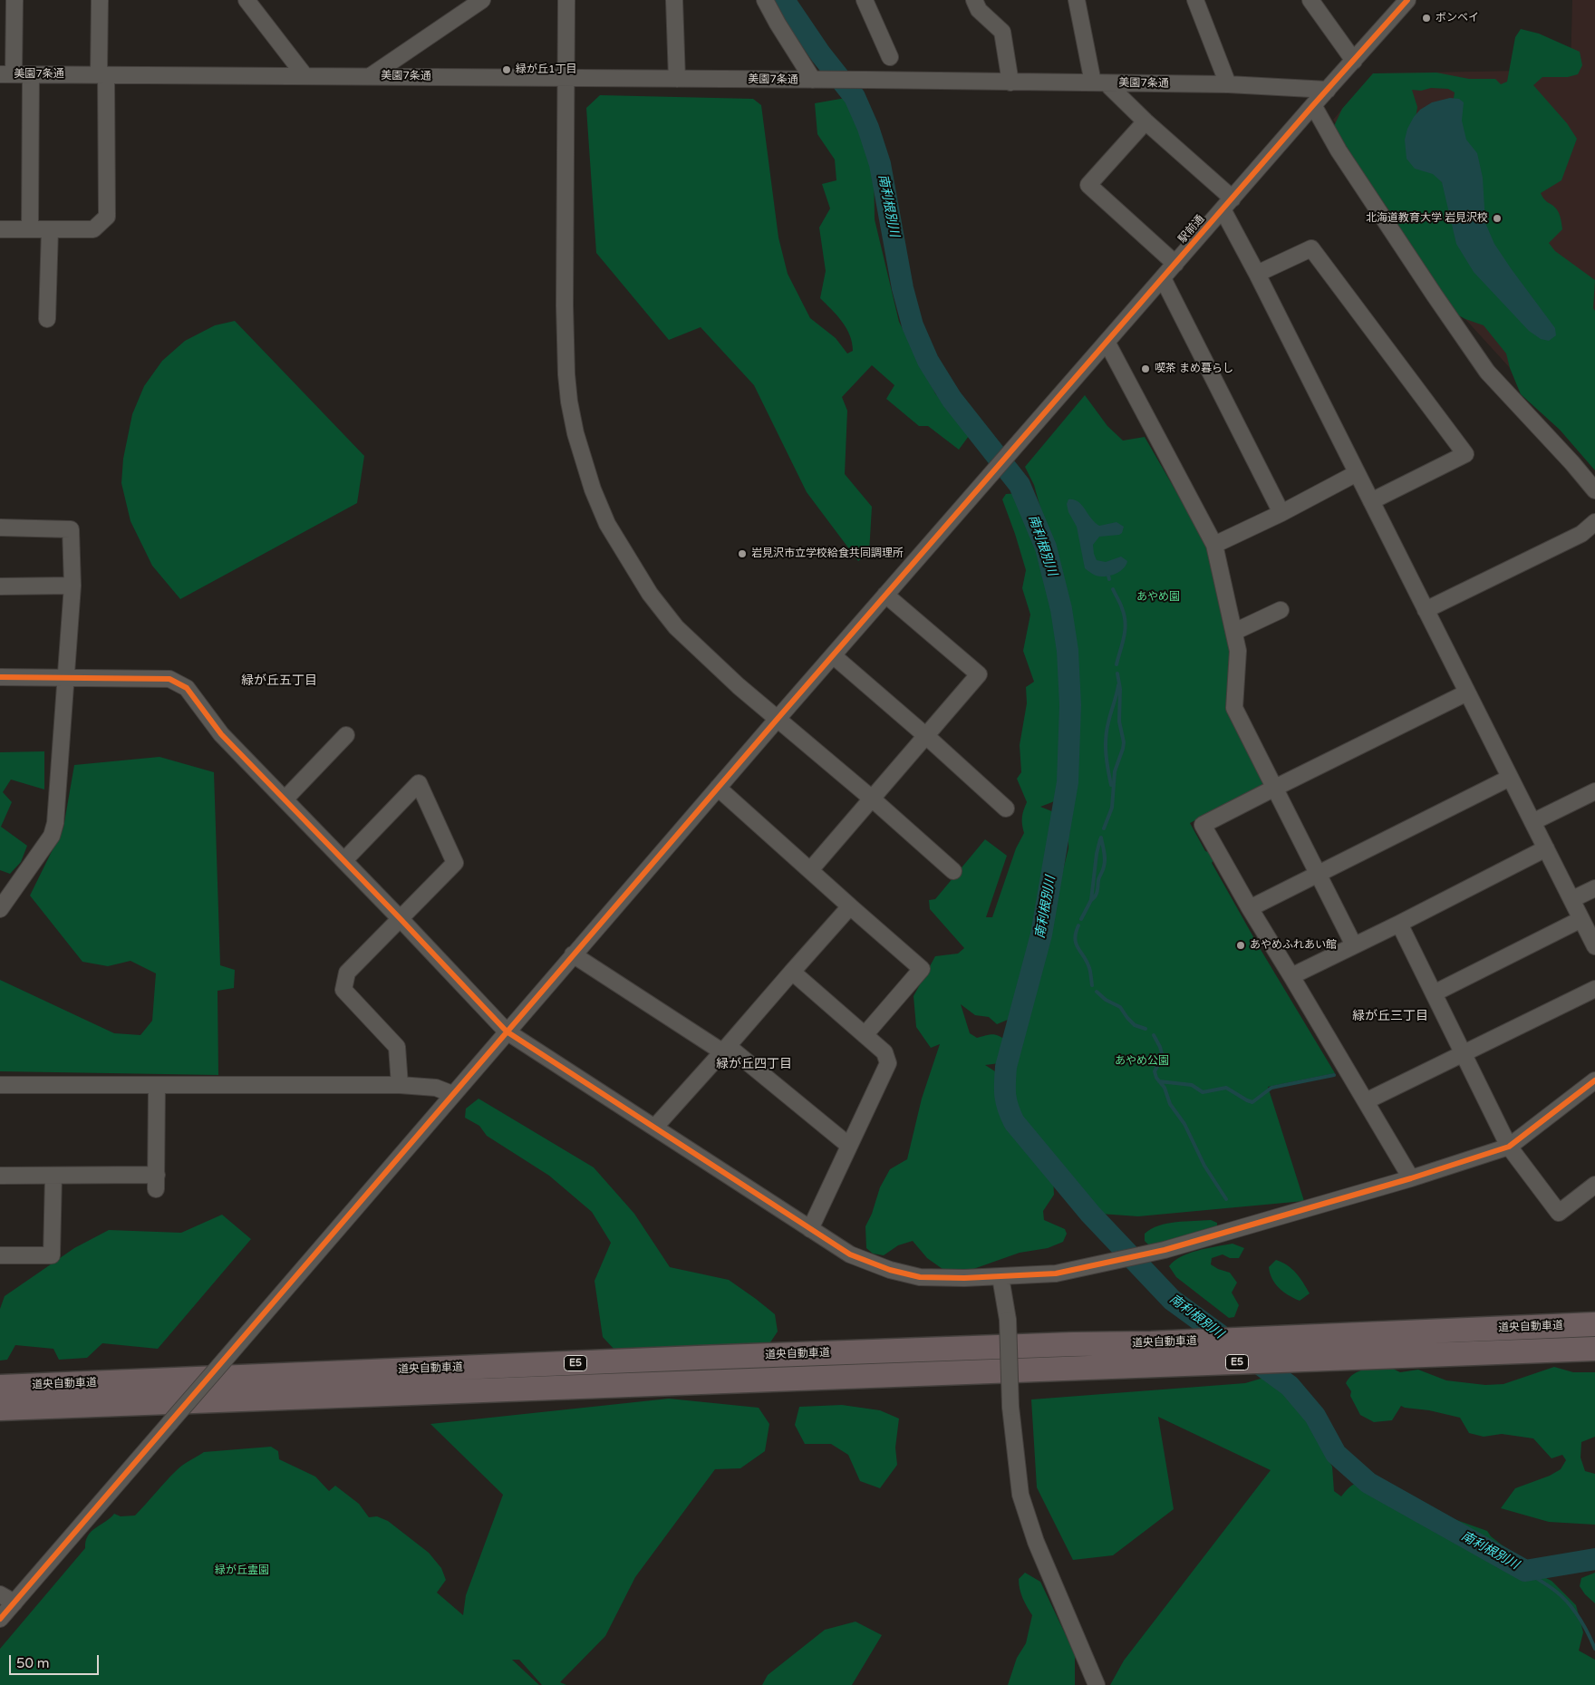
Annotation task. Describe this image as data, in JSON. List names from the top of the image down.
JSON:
{
  "streets": {
    "highway": ["道央自動車道", "E5"],
    "street": ["美園7条通", "駅前通"]
  },
  "crossings": [
    ["美園7条通", "駅前通"]
  ],
  "districts": ["緑が丘五丁目", "緑が丘三丁目", "緑が丘四丁目"],
  "water": ["南利根別川"],
  "parks": ["あやめ園", "あやめ公園", "緑が丘霊園"],
  "places": [
    "ボンベイ",
    "緑が丘1丁目",
    "北海道教育大学 岩見沢校",
    "喫茶 まめ暮らし",
    "岩見沢市立学校給食共同調理所",
    "あやめふれあい館"
  ],
  "scale_bar": "50 m"
}
